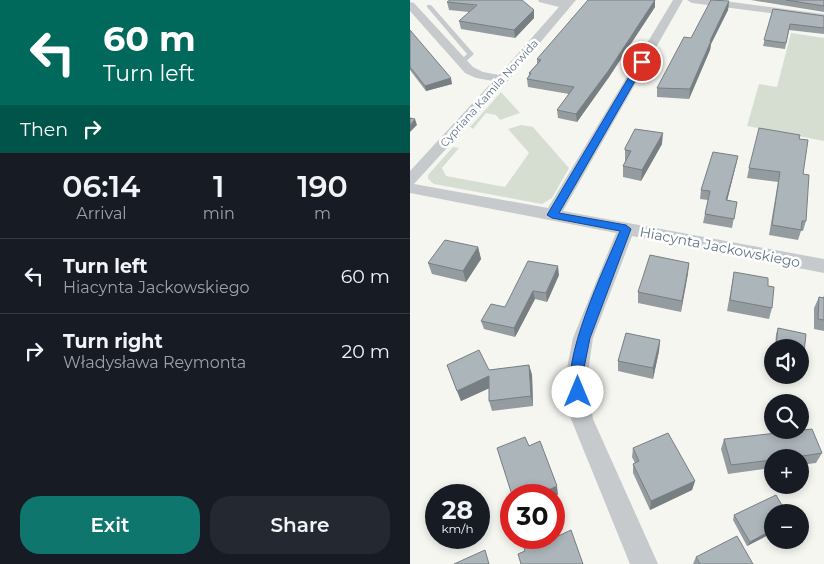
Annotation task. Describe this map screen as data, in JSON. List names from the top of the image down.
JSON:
{
  "streets": {
    "street": ["Cypriana Kamila Norwida", "Hiacynta Jackowskiego"]
  },
  "page": {
    "turn": ["60 m", "Turn left"],
    "then": "Then",
    "eta": [
      "06:14",
      "Arrival",
      "1",
      "min",
      "190",
      "m"
    ],
    "list": [
      {
        "name": "Turn left",
        "note": "Hiacynta Jackowskiego",
        "value": "60 m"
      },
      {
        "name": "Turn right",
        "note": "Władysława Reymonta",
        "value": "20 m"
      }
    ],
    "map_buttons": ["+", "−"],
    "speed": "28 km/h",
    "limit": "30",
    "buttons": ["Exit", "Share"]
  }
}
